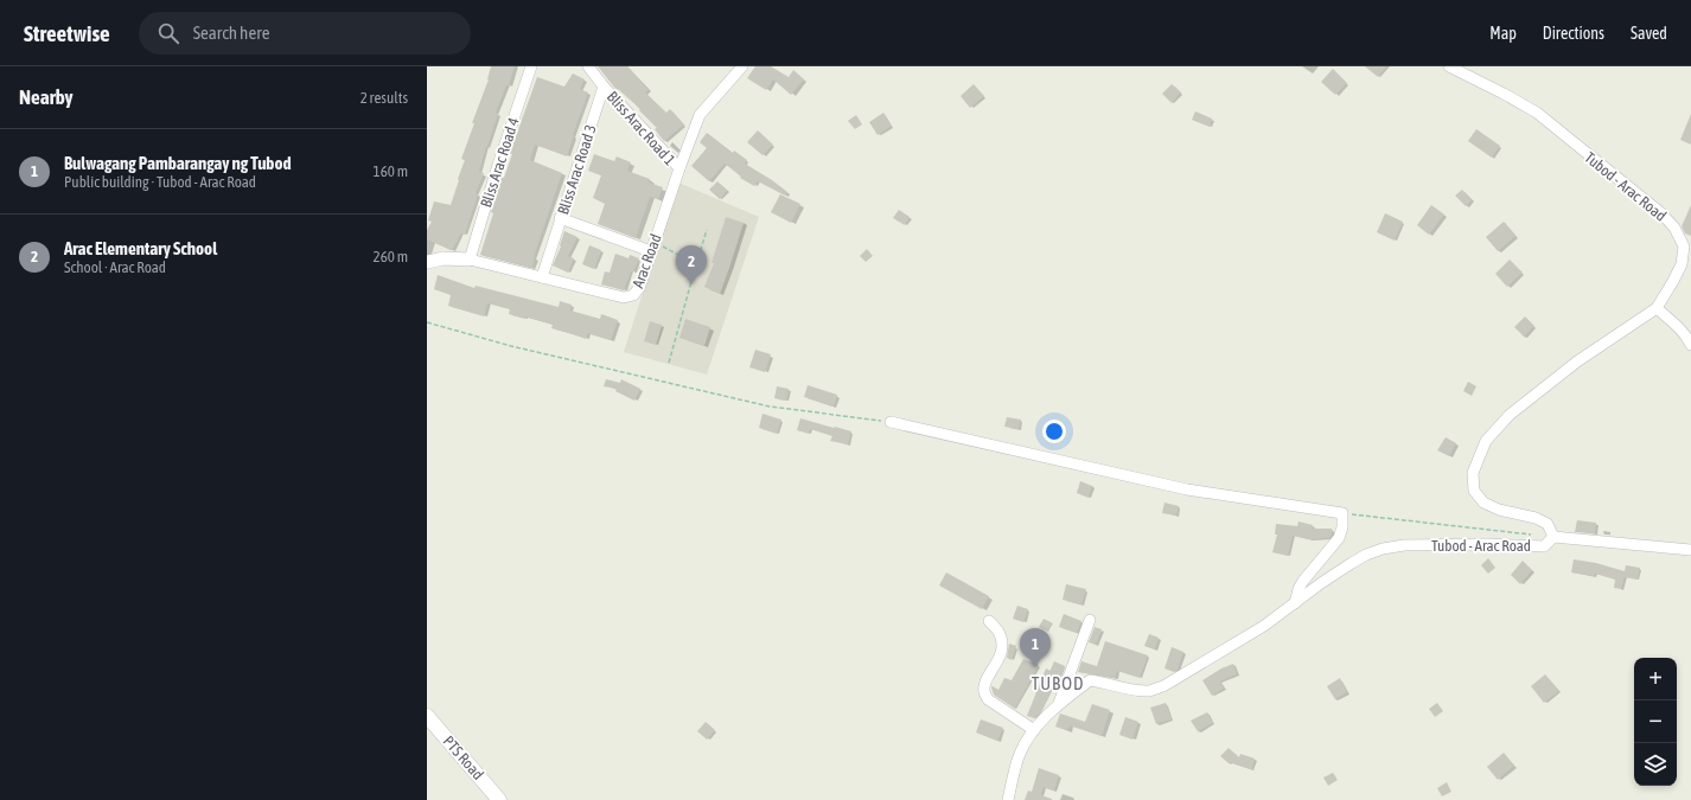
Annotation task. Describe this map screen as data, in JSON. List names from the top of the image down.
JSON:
{
  "streets": {
    "main road": ["PTS Road"],
    "street": [
      "Bliss Arac Road 1",
      "Bliss Arac Road 4",
      "Bliss Arac Road 3",
      "Tubod - Arac Road",
      "Arac Road"
    ]
  },
  "crossings": [
    ["Bliss Arac Road 1", "Bliss Arac Road 3"],
    ["Bliss Arac Road 1", "Arac Road"],
    ["Bliss Arac Road 4", "Arac Road"],
    ["Bliss Arac Road 3", "Arac Road"]
  ],
  "districts": ["TUBOD"],
  "page": {
    "header": "Streetwise",
    "search": "Search here",
    "nav": ["Map", "Directions", "Saved"],
    "heading": ["Nearby", "2 results"],
    "list": [
      {
        "mark": "1",
        "name": "Bulwagang Pambarangay ng Tubod",
        "note": "Public building · Tubod - Arac Road",
        "value": "160 m"
      },
      {
        "mark": "2",
        "name": "Arac Elementary School",
        "note": "School · Arac Road",
        "value": "260 m"
      }
    ],
    "pins": ["2", "1"],
    "map_buttons": ["+", "−"]
  }
}
